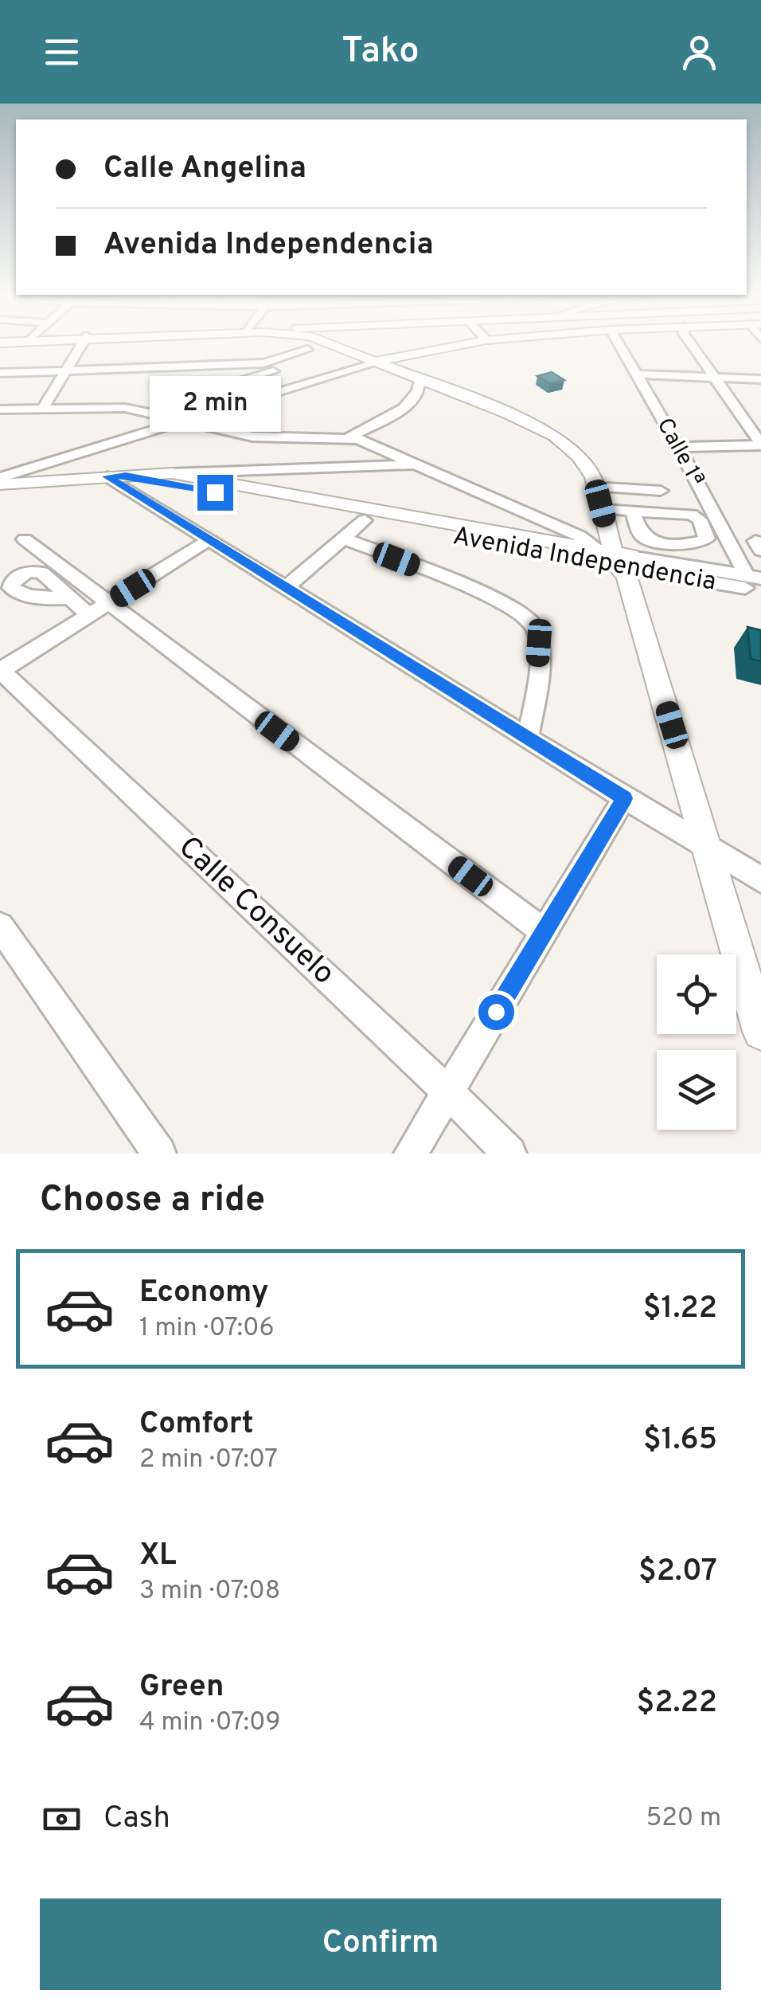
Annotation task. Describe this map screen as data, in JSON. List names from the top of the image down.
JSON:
{
  "streets": {
    "main road": ["Avenida Independencia"],
    "street": ["Calle 1ª", "Calle Consuelo"]
  },
  "crossings": [
    ["Calle 1ª", "Avenida Independencia"]
  ],
  "page": {
    "header": "Tako",
    "banner": ["Calle Angelina", "Avenida Independencia"],
    "bubble": "2 min",
    "heading": "Choose a ride",
    "list": [
      {
        "name": "Economy",
        "note": "1 min · 07:06",
        "value": "$1.22"
      },
      {
        "name": "Comfort",
        "note": "2 min · 07:07",
        "value": "$1.65"
      },
      {
        "name": "XL",
        "note": "3 min · 07:08",
        "value": "$2.07"
      },
      {
        "name": "Green",
        "note": "4 min · 07:09",
        "value": "$2.22"
      }
    ],
    "pay": ["Cash", "520 m"],
    "buttons": "Confirm"
  }
}
